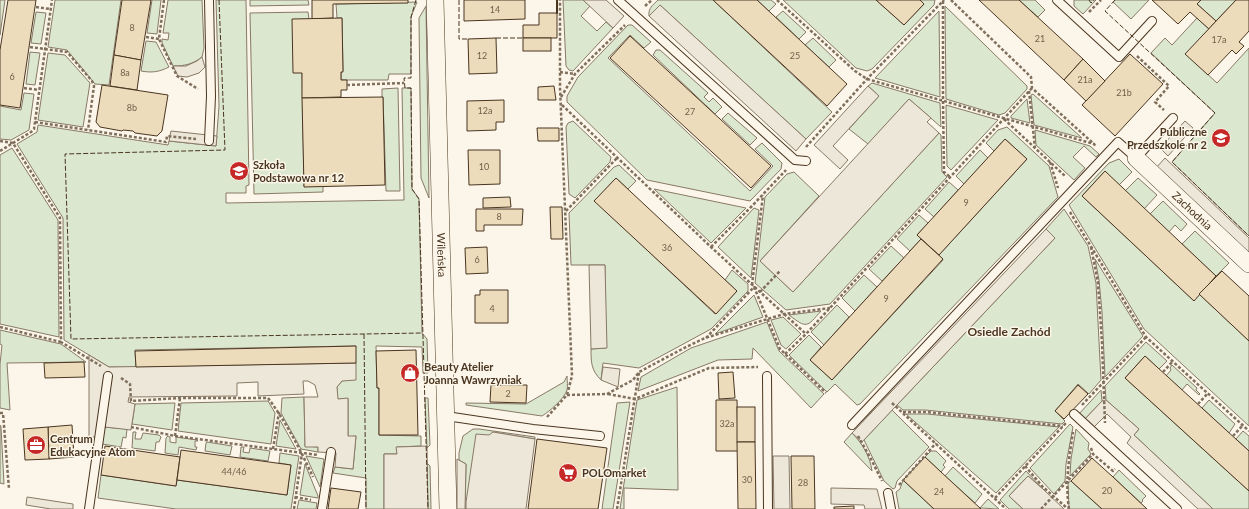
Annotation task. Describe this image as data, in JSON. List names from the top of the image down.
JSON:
{
  "streets": {
    "street": ["Zachodnia", "Wileńska"]
  },
  "districts": ["Osiedle Zachód"],
  "places": {
    "school or university": ["Publiczne Przedszkole nr 2", "Szkoła Podstawowa nr 12"],
    "shop": ["Beauty Atelier Joanna Wawrzyniak"],
    "office": ["Centrum Edukacyjne Atom"],
    "supermarket": ["POLOmarket"]
  },
  "house_numbers": [
    "14",
    "8",
    "21",
    "17a",
    "12",
    "25",
    "8a",
    "6",
    "21a",
    "21b",
    "8b",
    "12a",
    "27",
    "10",
    "9",
    "8",
    "36",
    "6",
    "9",
    "4",
    "2",
    "32a",
    "44/46",
    "30",
    "28",
    "20",
    "24"
  ]
}
